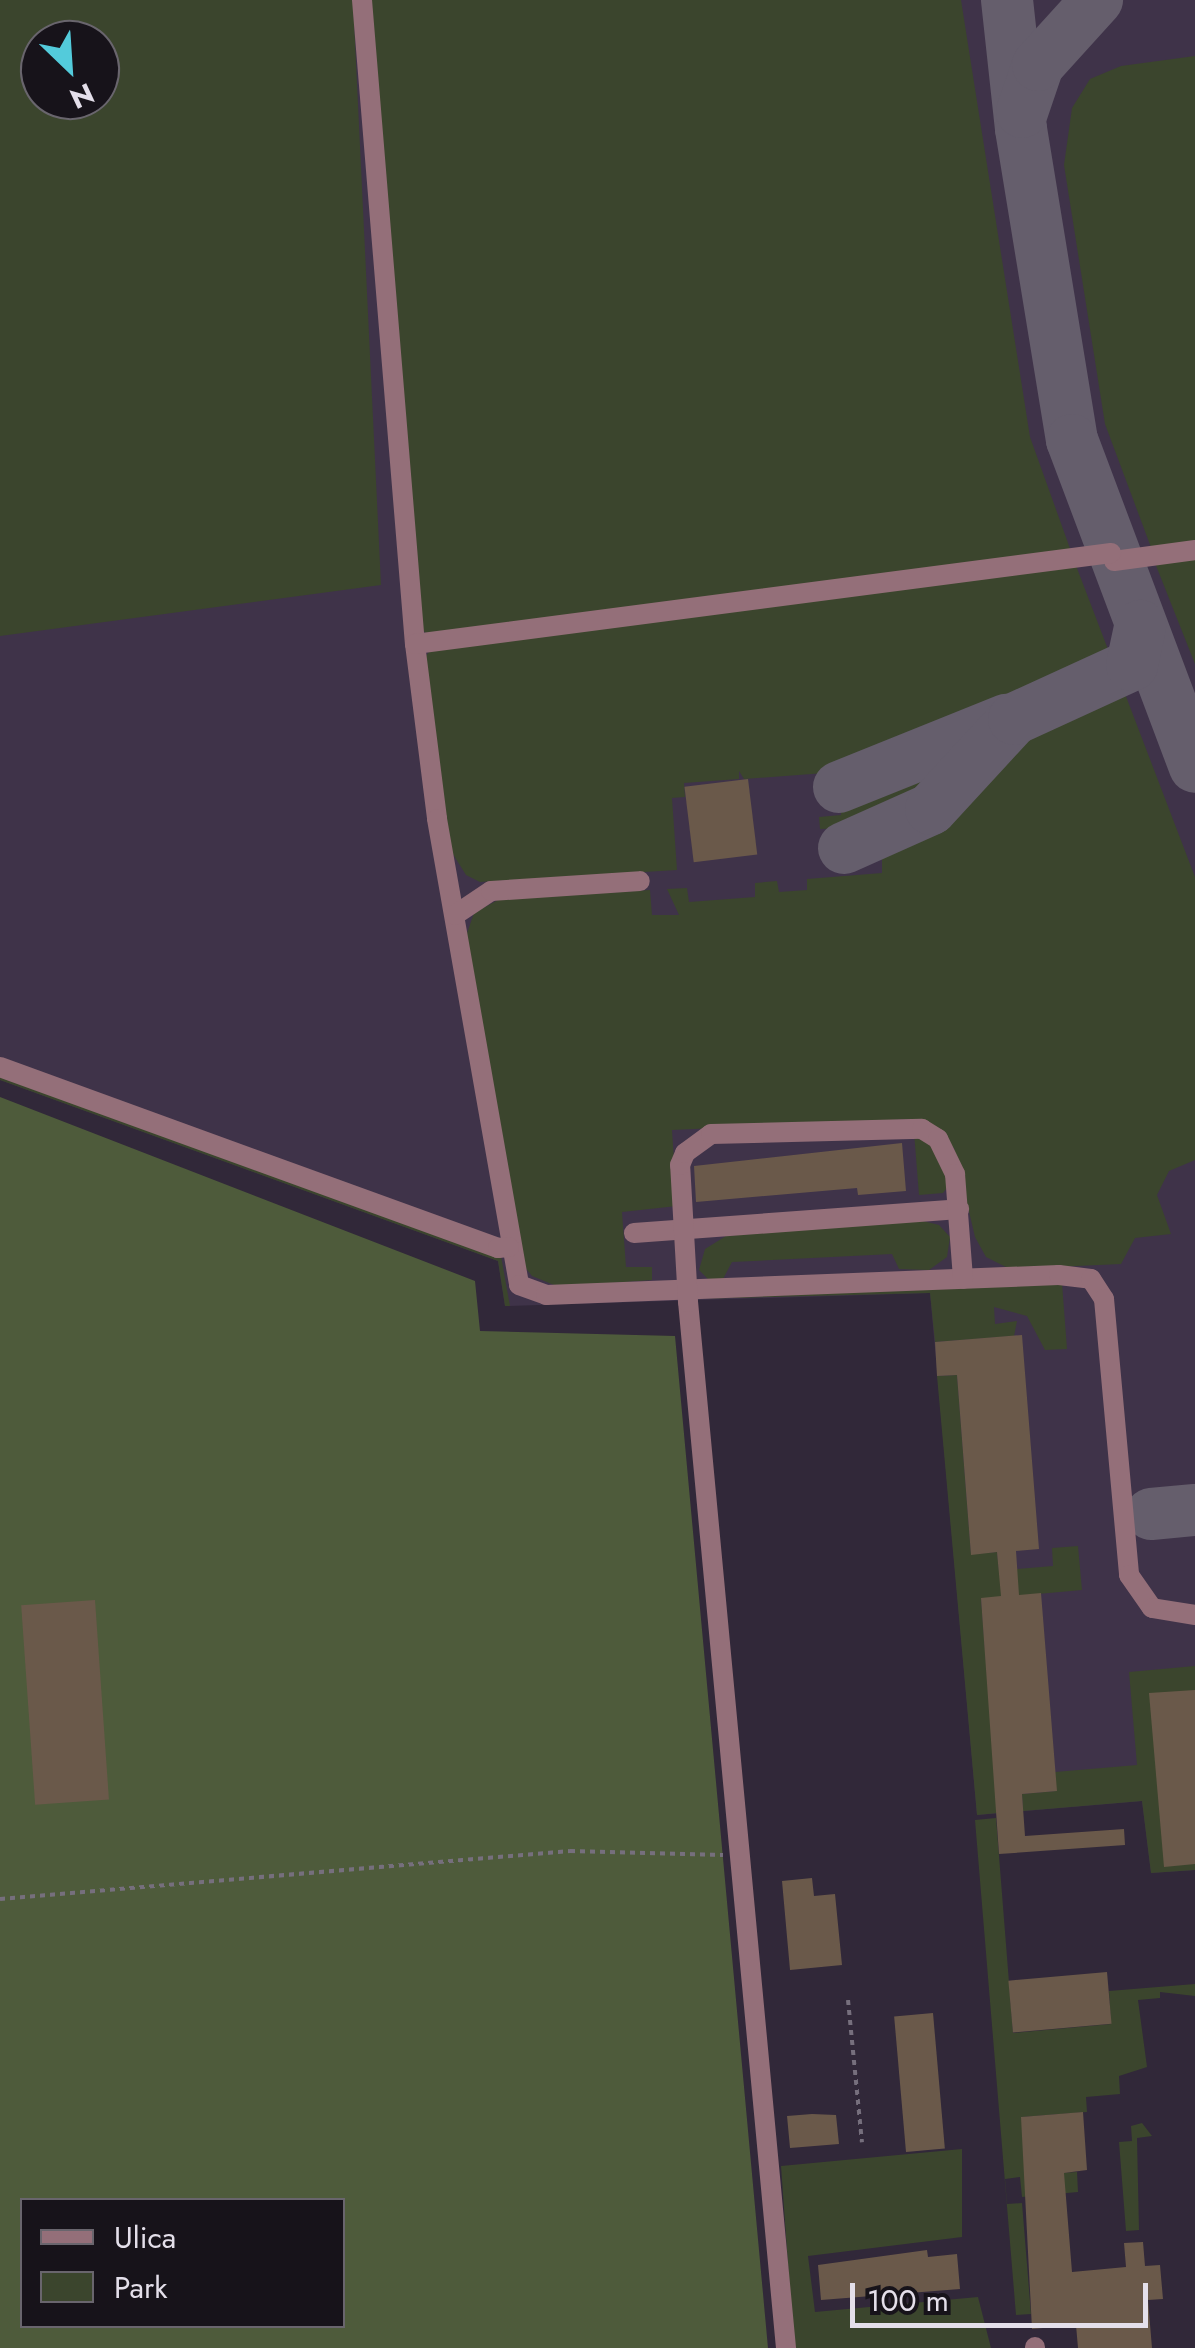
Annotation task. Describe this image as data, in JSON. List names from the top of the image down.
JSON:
{
  "legend": ["Ulica", "Park"],
  "scale_bar": "100 m",
  "north": "bottom right"
}
